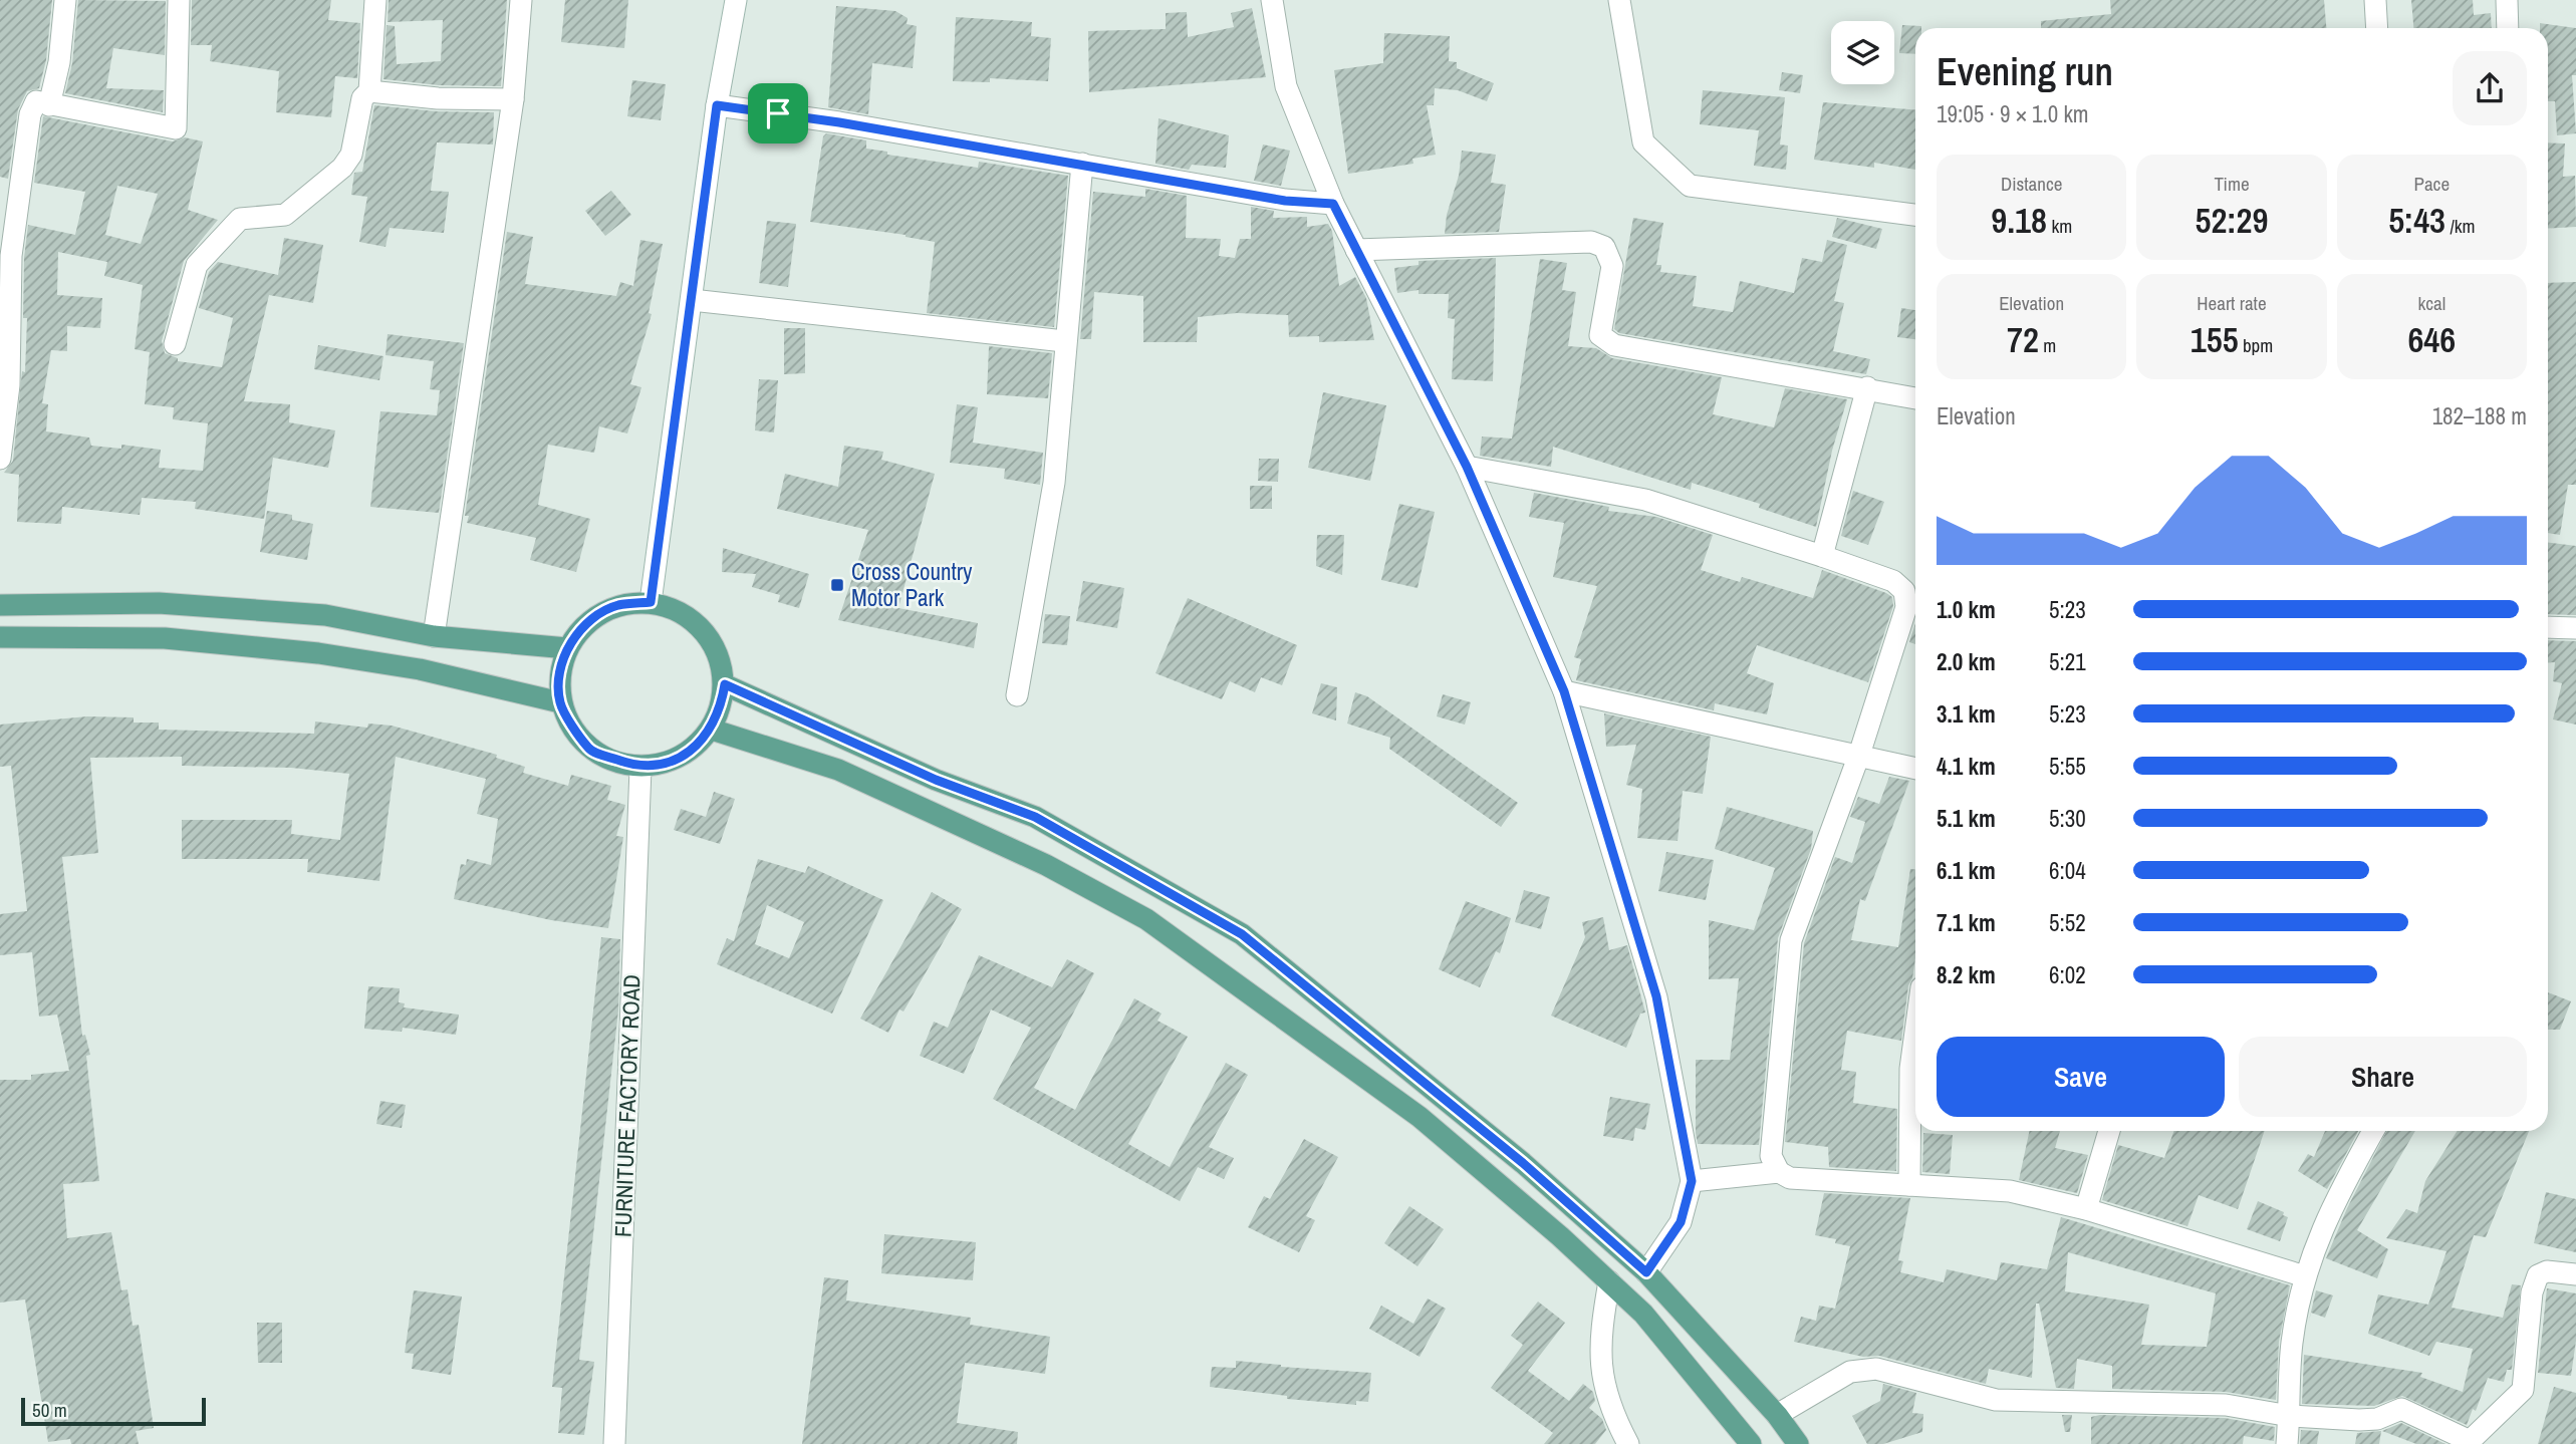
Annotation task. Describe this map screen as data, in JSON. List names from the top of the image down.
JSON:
{
  "streets": {
    "street": ["FURNITURE FACTORY ROAD"]
  },
  "places": {
    "transit": ["Cross Country Motor Park"]
  },
  "scale_bar": "50 m",
  "page": {
    "heading": ["Evening run", "19:05 · 9 × 1.0 km"],
    "stats": [
      ["Distance", "9.18 km"],
      ["Time", "52:29"],
      ["Pace", "5:43 /km"],
      ["Elevation", "72 m"],
      ["Heart rate", "155 bpm"],
      ["kcal", "646"]
    ],
    "chart": ["Elevation", "182–188 m"],
    "list": [
      {
        "name": "1.0 km",
        "note": "5:23"
      },
      {
        "name": "2.0 km",
        "note": "5:21"
      },
      {
        "name": "3.1 km",
        "note": "5:23"
      },
      {
        "name": "4.1 km",
        "note": "5:55"
      },
      {
        "name": "5.1 km",
        "note": "5:30"
      },
      {
        "name": "6.1 km",
        "note": "6:04"
      },
      {
        "name": "7.1 km",
        "note": "5:52"
      },
      {
        "name": "8.2 km",
        "note": "6:02"
      }
    ],
    "buttons": ["Save", "Share"],
    "scale": "50 m"
  }
}
